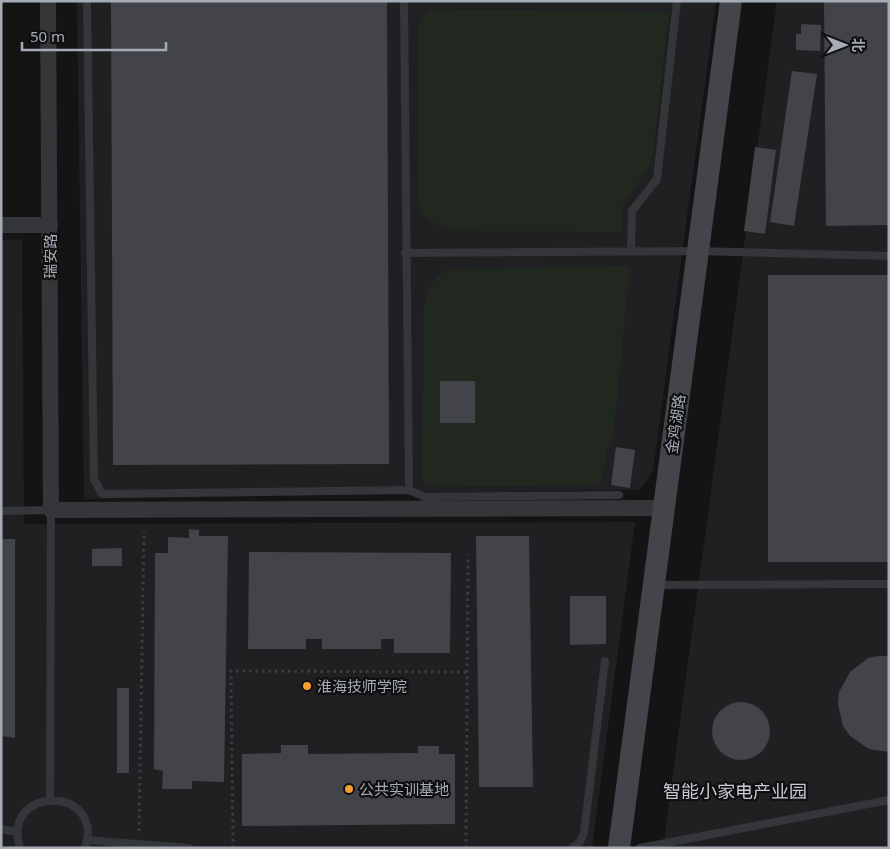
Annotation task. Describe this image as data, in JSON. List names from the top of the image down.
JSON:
{
  "streets": {
    "street": ["瑞安路", "金鸡湖路"]
  },
  "districts": ["智能小家电产业园"],
  "places": ["淮海技师学院", "公共实训基地"],
  "scale_bar": "50 m",
  "north": "right"
}
